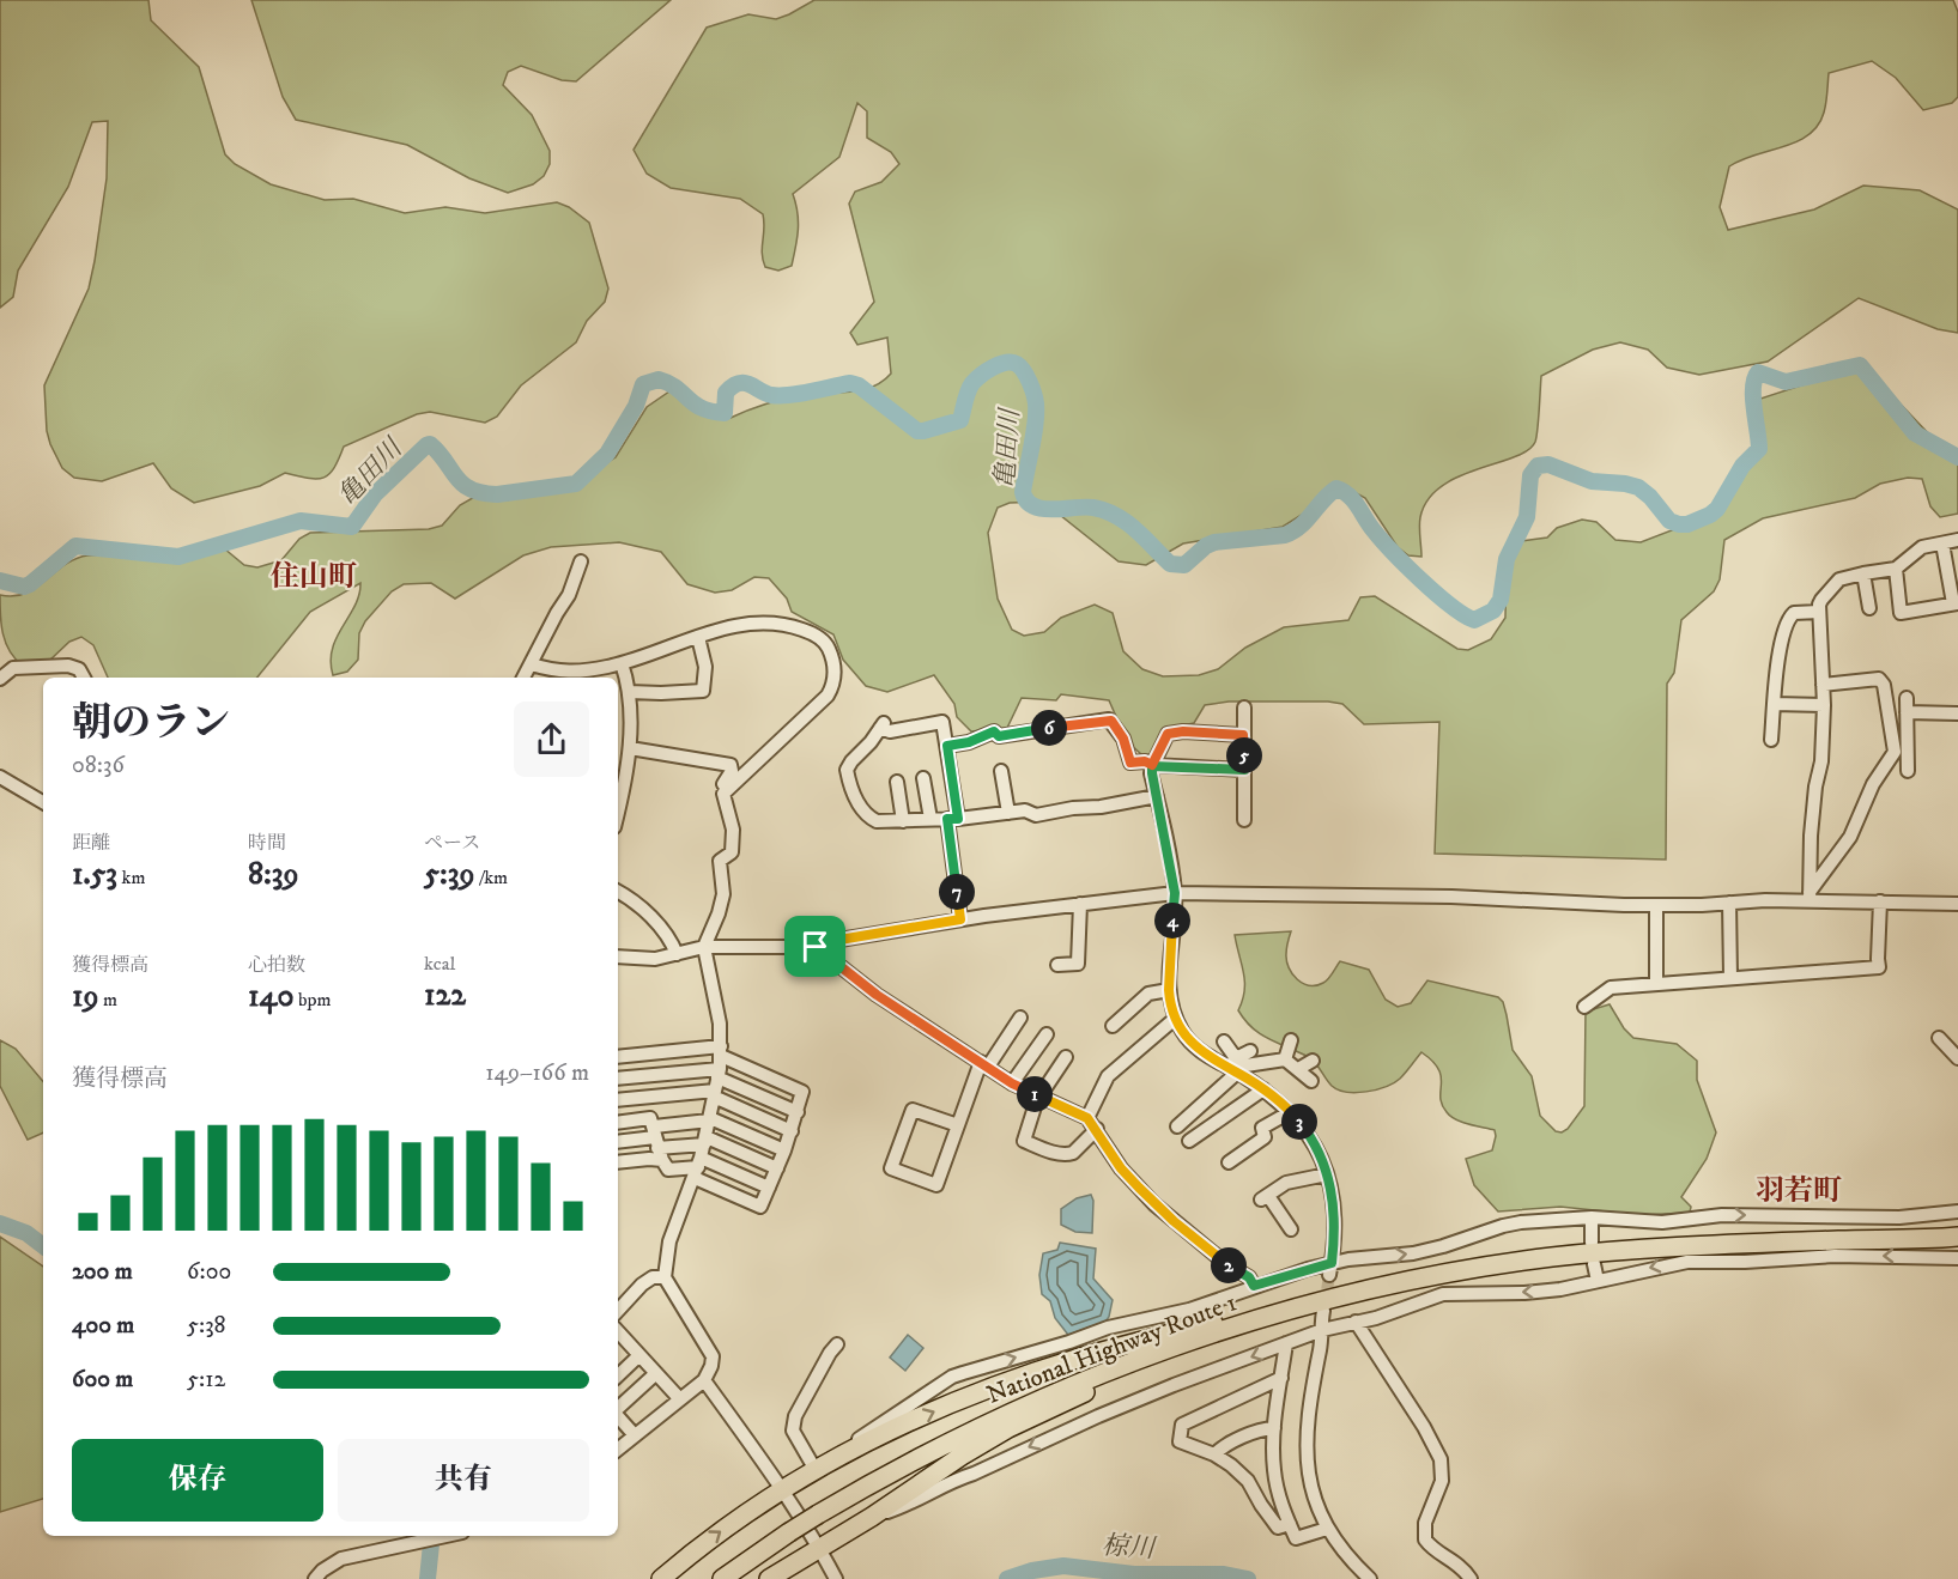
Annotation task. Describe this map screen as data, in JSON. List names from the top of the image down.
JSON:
{
  "streets": {
    "highway": ["National Highway Route 1"]
  },
  "districts": ["住山町", "羽若町"],
  "water": ["亀田川", "椋川"],
  "page": {
    "heading": ["朝のラン", "08:36"],
    "pins": [
      "6",
      "5",
      "7",
      "4",
      "1",
      "3",
      "2"
    ],
    "stats": [
      ["距離", "1.53 km"],
      ["時間", "8:39"],
      ["ペース", "5:39 /km"],
      ["獲得標高", "19 m"],
      ["心拍数", "140 bpm"],
      ["kcal", "122"]
    ],
    "chart": ["獲得標高", "149–166 m"],
    "list": [
      {
        "name": "200 m",
        "note": "6:00"
      },
      {
        "name": "400 m",
        "note": "5:38"
      },
      {
        "name": "600 m",
        "note": "5:12"
      }
    ],
    "buttons": ["保存", "共有"]
  }
}
